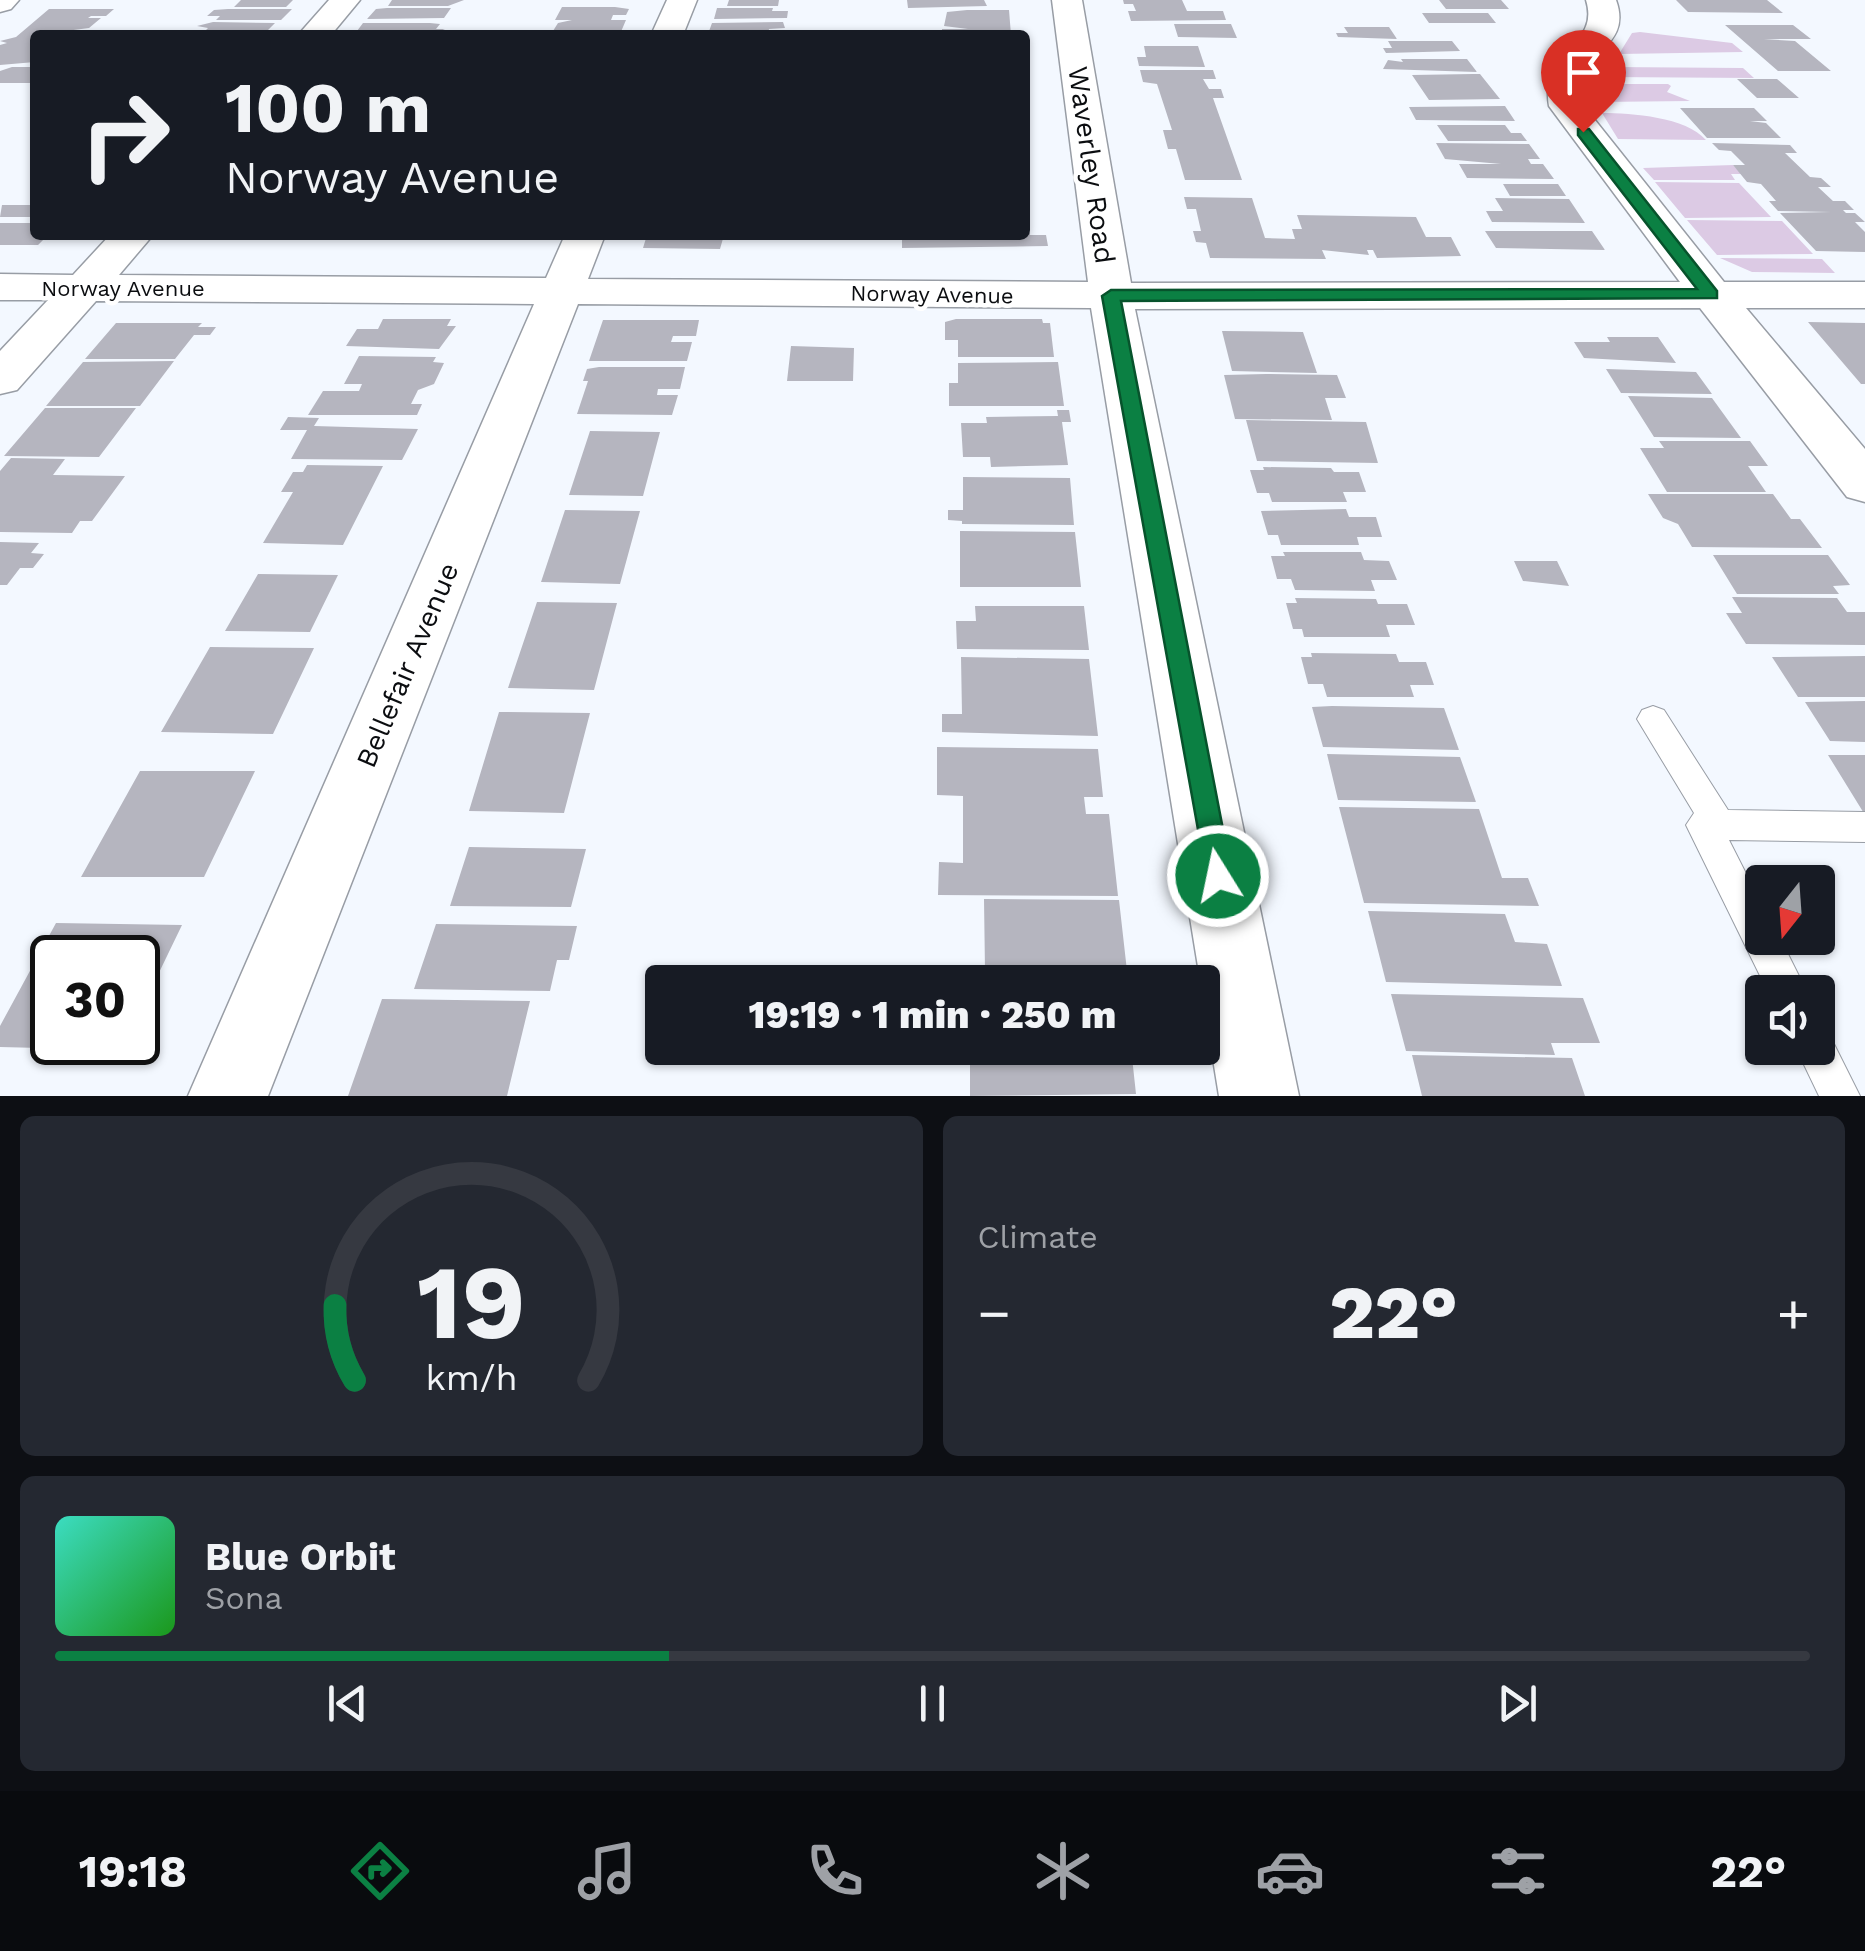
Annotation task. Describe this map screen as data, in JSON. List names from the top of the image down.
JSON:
{
  "streets": {
    "street": ["Waverley Road", "Norway Avenue", "Bellefair Avenue"]
  },
  "crossings": [
    ["Waverley Road", "Norway Avenue"],
    ["Norway Avenue", "Bellefair Avenue"]
  ],
  "north": "bottom",
  "page": {
    "turn": ["100 m", "Norway Avenue"],
    "limit": "30",
    "trip": "19:19 · 1 min · 250 m",
    "tile": "Climate",
    "heat": ["−", "22°", "+"],
    "song": ["Blue Orbit", "Sona"],
    "tabs": ["19:18", "22°"],
    "gauge": ["19", "km/h"]
  }
}
